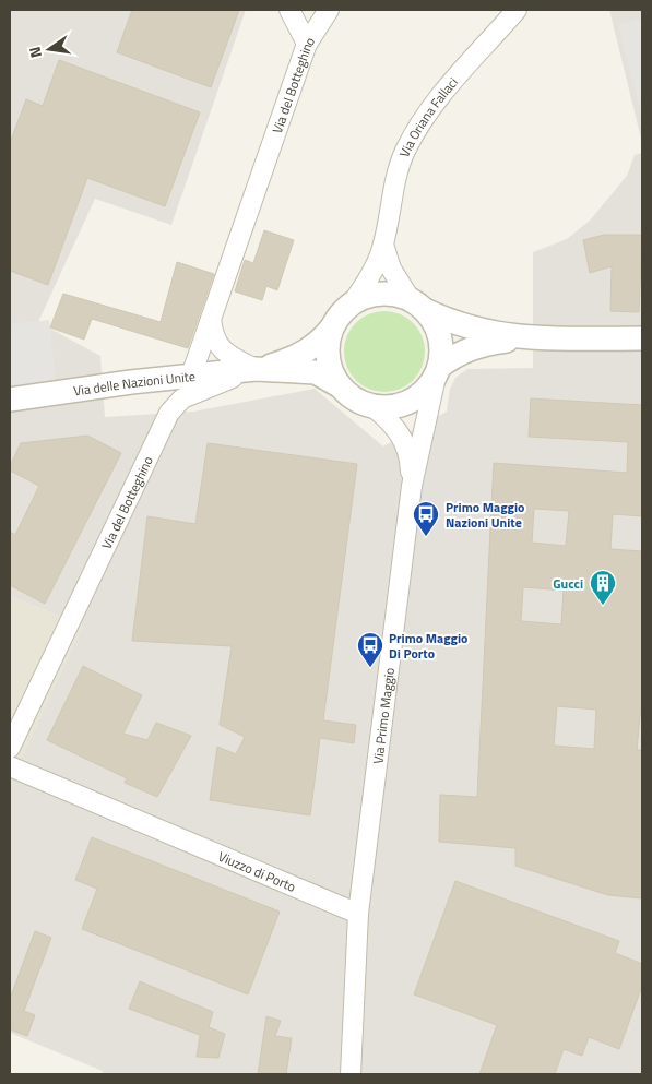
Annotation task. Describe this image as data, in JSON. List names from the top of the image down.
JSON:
{
  "streets": {
    "street": [
      "Via del Botteghino",
      "Via Oriana Fallaci",
      "Via delle Nazioni Unite",
      "Via Primo Maggio",
      "Viuzzo di Porto"
    ]
  },
  "crossings": [
    ["Via del Botteghino", "Via delle Nazioni Unite"],
    ["Via Oriana Fallaci", "Via delle Nazioni Unite"],
    ["Via Oriana Fallaci", "Via Primo Maggio"],
    ["Via delle Nazioni Unite", "Via Primo Maggio"],
    ["Via Primo Maggio", "Viuzzo di Porto"]
  ],
  "places": {
    "bus stop": ["Primo Maggio Nazioni Unite", "Primo Maggio Di Porto"],
    "building": ["Gucci"]
  },
  "north": "left"
}
